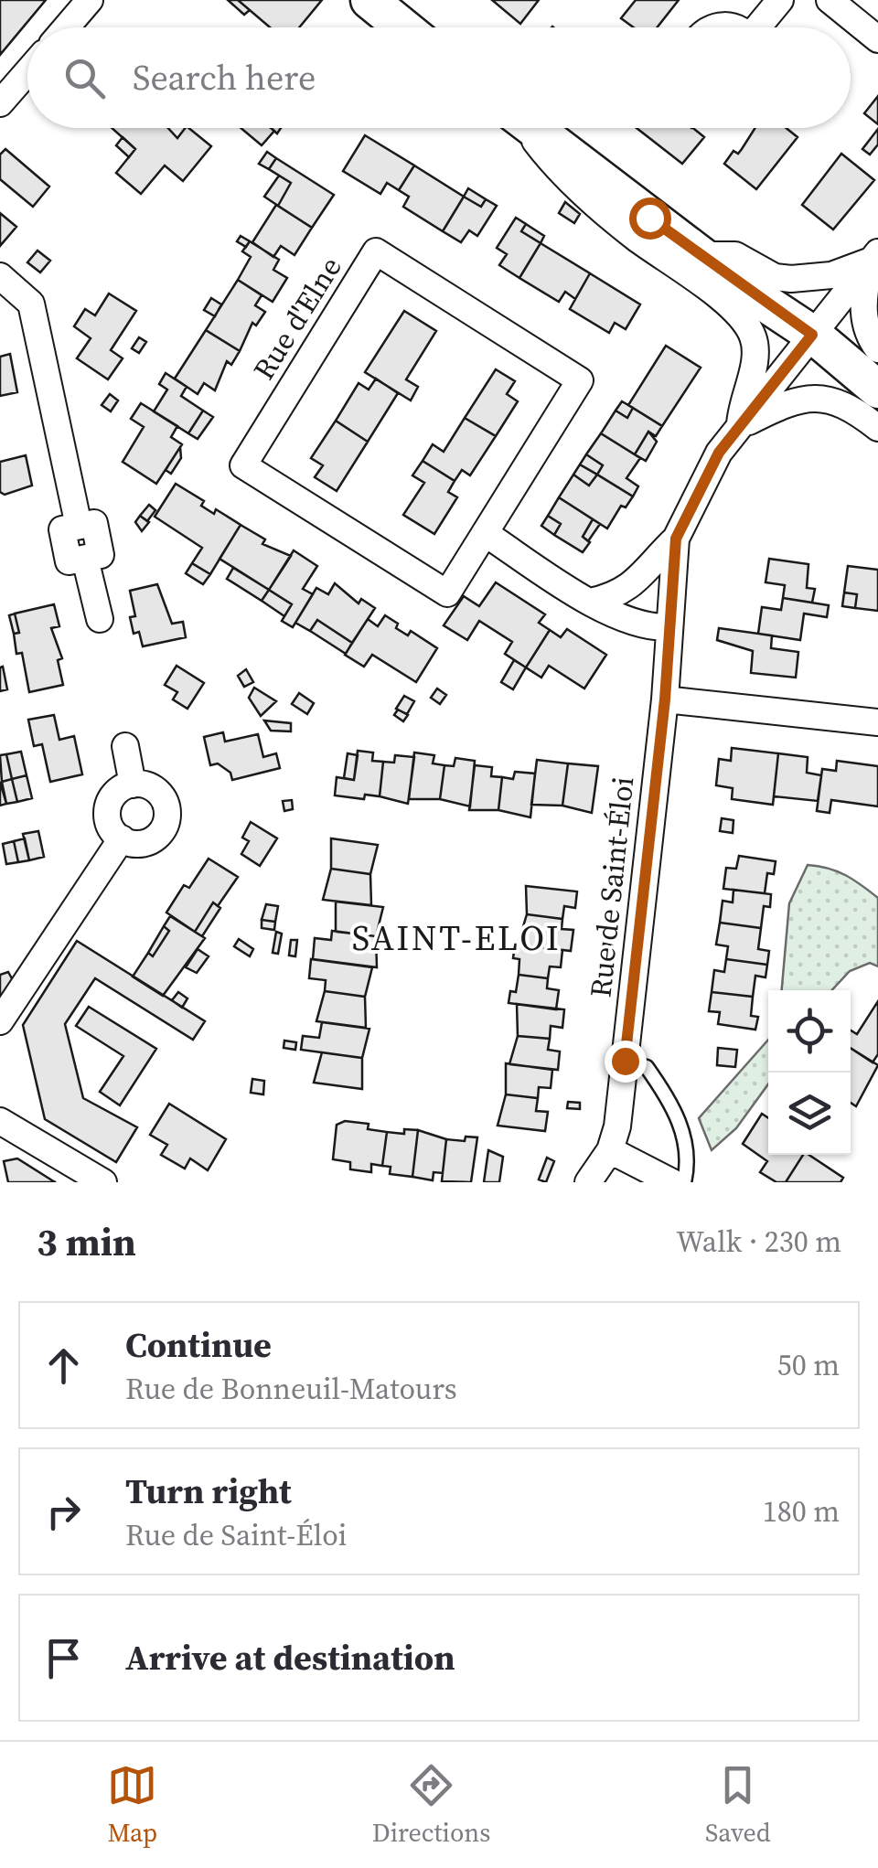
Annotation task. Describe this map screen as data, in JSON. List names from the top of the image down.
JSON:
{
  "streets": {
    "street": ["Rue d'Elne", "Rue de Saint-Éloi"]
  },
  "districts": ["SAINT-ELOI"],
  "page": {
    "search": "Search here",
    "heading": ["3 min", "Walk · 230 m"],
    "list": [
      ["Continue", "Rue de Bonneuil-Matours", "50 m"],
      ["Turn right", "Rue de Saint-Éloi", "180 m"],
      "Arrive at destination"
    ],
    "nav": ["Map", "Directions", "Saved"]
  }
}
